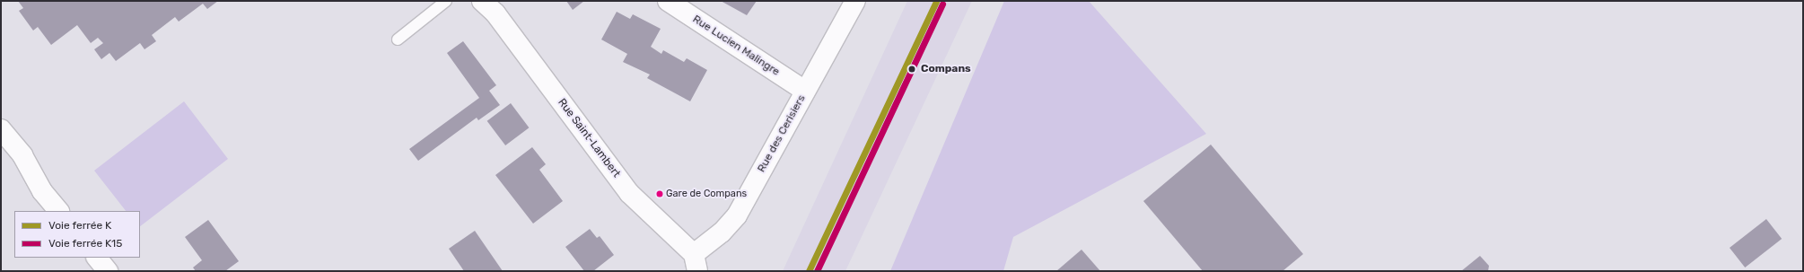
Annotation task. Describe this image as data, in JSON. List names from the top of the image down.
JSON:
{
  "streets": {
    "street": ["Rue Lucien Malingre", "Rue des Cerisiers", "Rue Saint-Lambert"]
  },
  "crossings": [
    ["Rue Lucien Malingre", "Rue des Cerisiers"],
    ["Rue des Cerisiers", "Rue Saint-Lambert"]
  ],
  "places": ["Compans", "Gare de Compans"],
  "lines": ["rail line K", "rail line K15"],
  "legend": ["Voie ferrée K", "Voie ferrée K15"]
}
